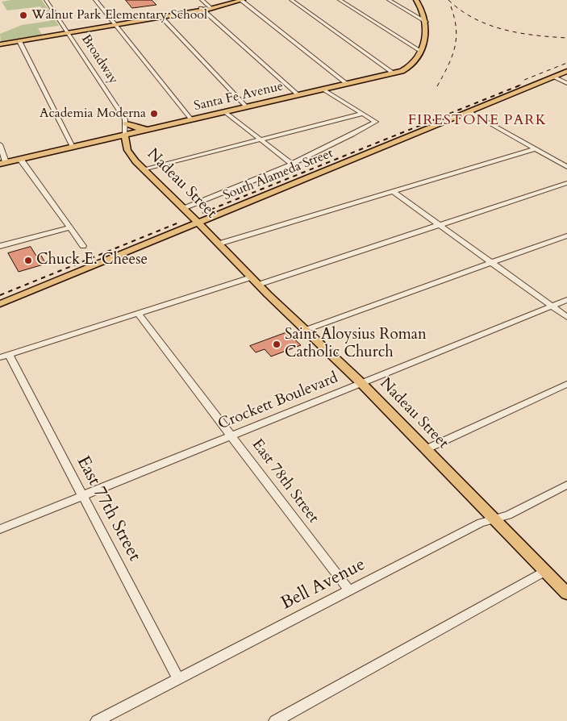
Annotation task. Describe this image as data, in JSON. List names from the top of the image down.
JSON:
{
  "streets": {
    "main road": ["Santa Fe Avenue", "South Alameda Street", "Nadeau Street"],
    "street": [
      "Broadway",
      "Crockett Boulevard",
      "East 78th Street",
      "East 77th Street",
      "Bell Avenue"
    ]
  },
  "crossings": [
    ["Santa Fe Avenue", "Nadeau Street"],
    ["South Alameda Street", "Nadeau Street"],
    ["Nadeau Street", "Crockett Boulevard"],
    ["Nadeau Street", "Bell Avenue"],
    ["Crockett Boulevard", "East 78th Street"],
    ["Crockett Boulevard", "East 77th Street"],
    ["East 78th Street", "Bell Avenue"],
    ["East 77th Street", "Bell Avenue"]
  ],
  "districts": ["FIRESTONE PARK"],
  "places": [
    "Walnut Park Elementary School",
    "Academia Moderna",
    "Chuck E. Cheese",
    "Saint Aloysius Roman Catholic Church"
  ]
}
